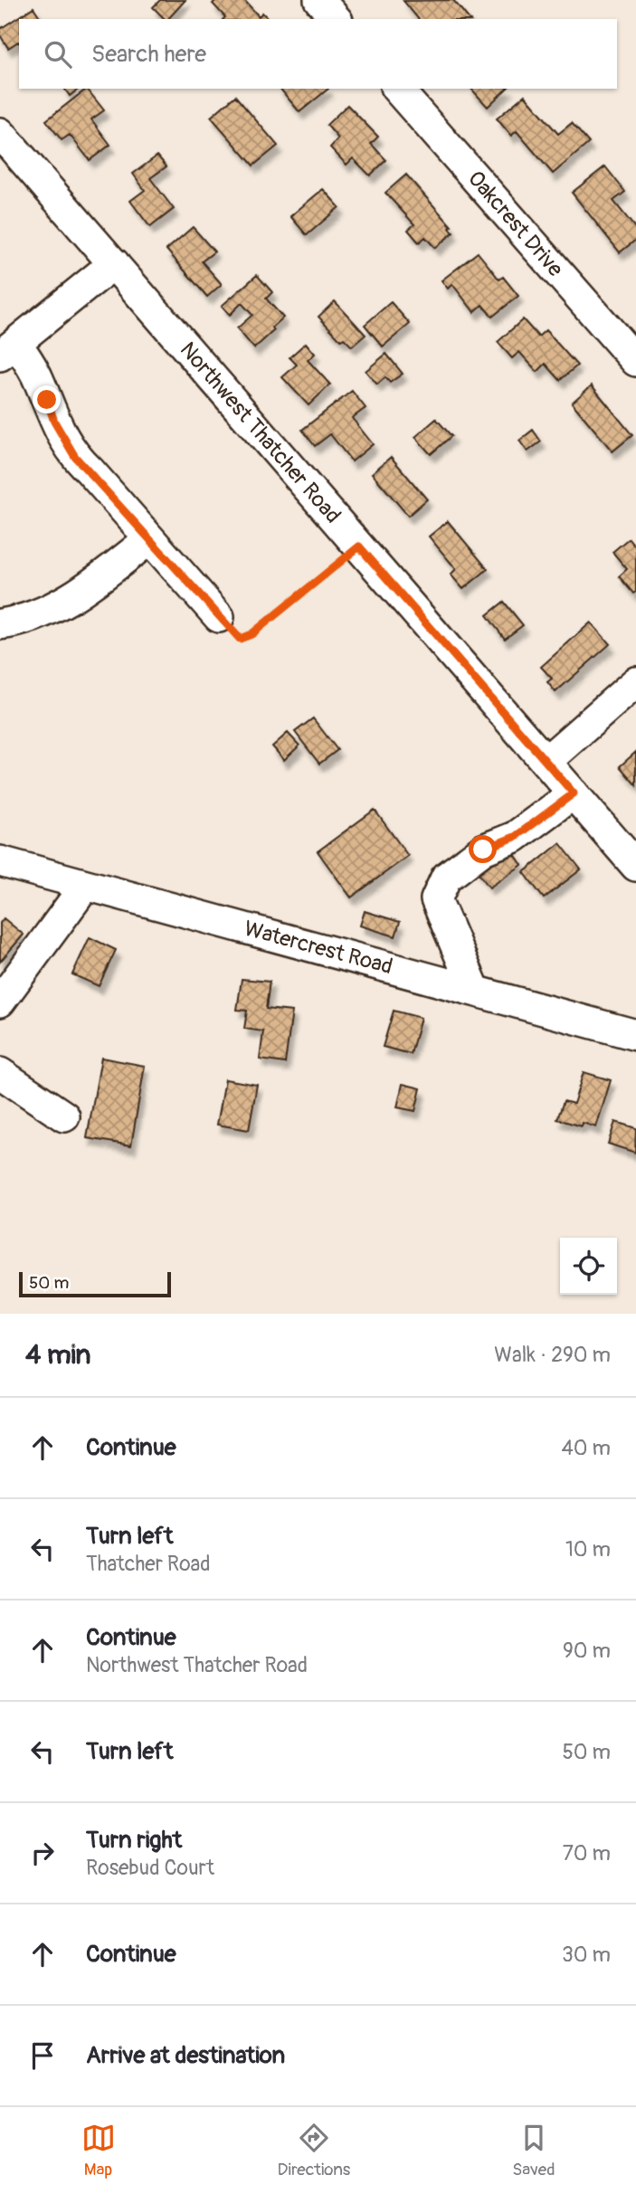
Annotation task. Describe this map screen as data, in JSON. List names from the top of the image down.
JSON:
{
  "streets": {
    "street": ["Oakcrest Drive", "Northwest Thatcher Road", "Watercrest Road"]
  },
  "scale_bar": "50 m",
  "page": {
    "search": "Search here",
    "scale": "50 m",
    "heading": ["4 min", "Walk · 290 m"],
    "list": [
      ["Continue", "40 m"],
      ["Turn left", "Thatcher Road", "10 m"],
      ["Continue", "Northwest Thatcher Road", "90 m"],
      ["Turn left", "50 m"],
      ["Turn right", "Rosebud Court", "70 m"],
      ["Continue", "30 m"],
      "Arrive at destination"
    ],
    "nav": ["Map", "Directions", "Saved"]
  }
}
